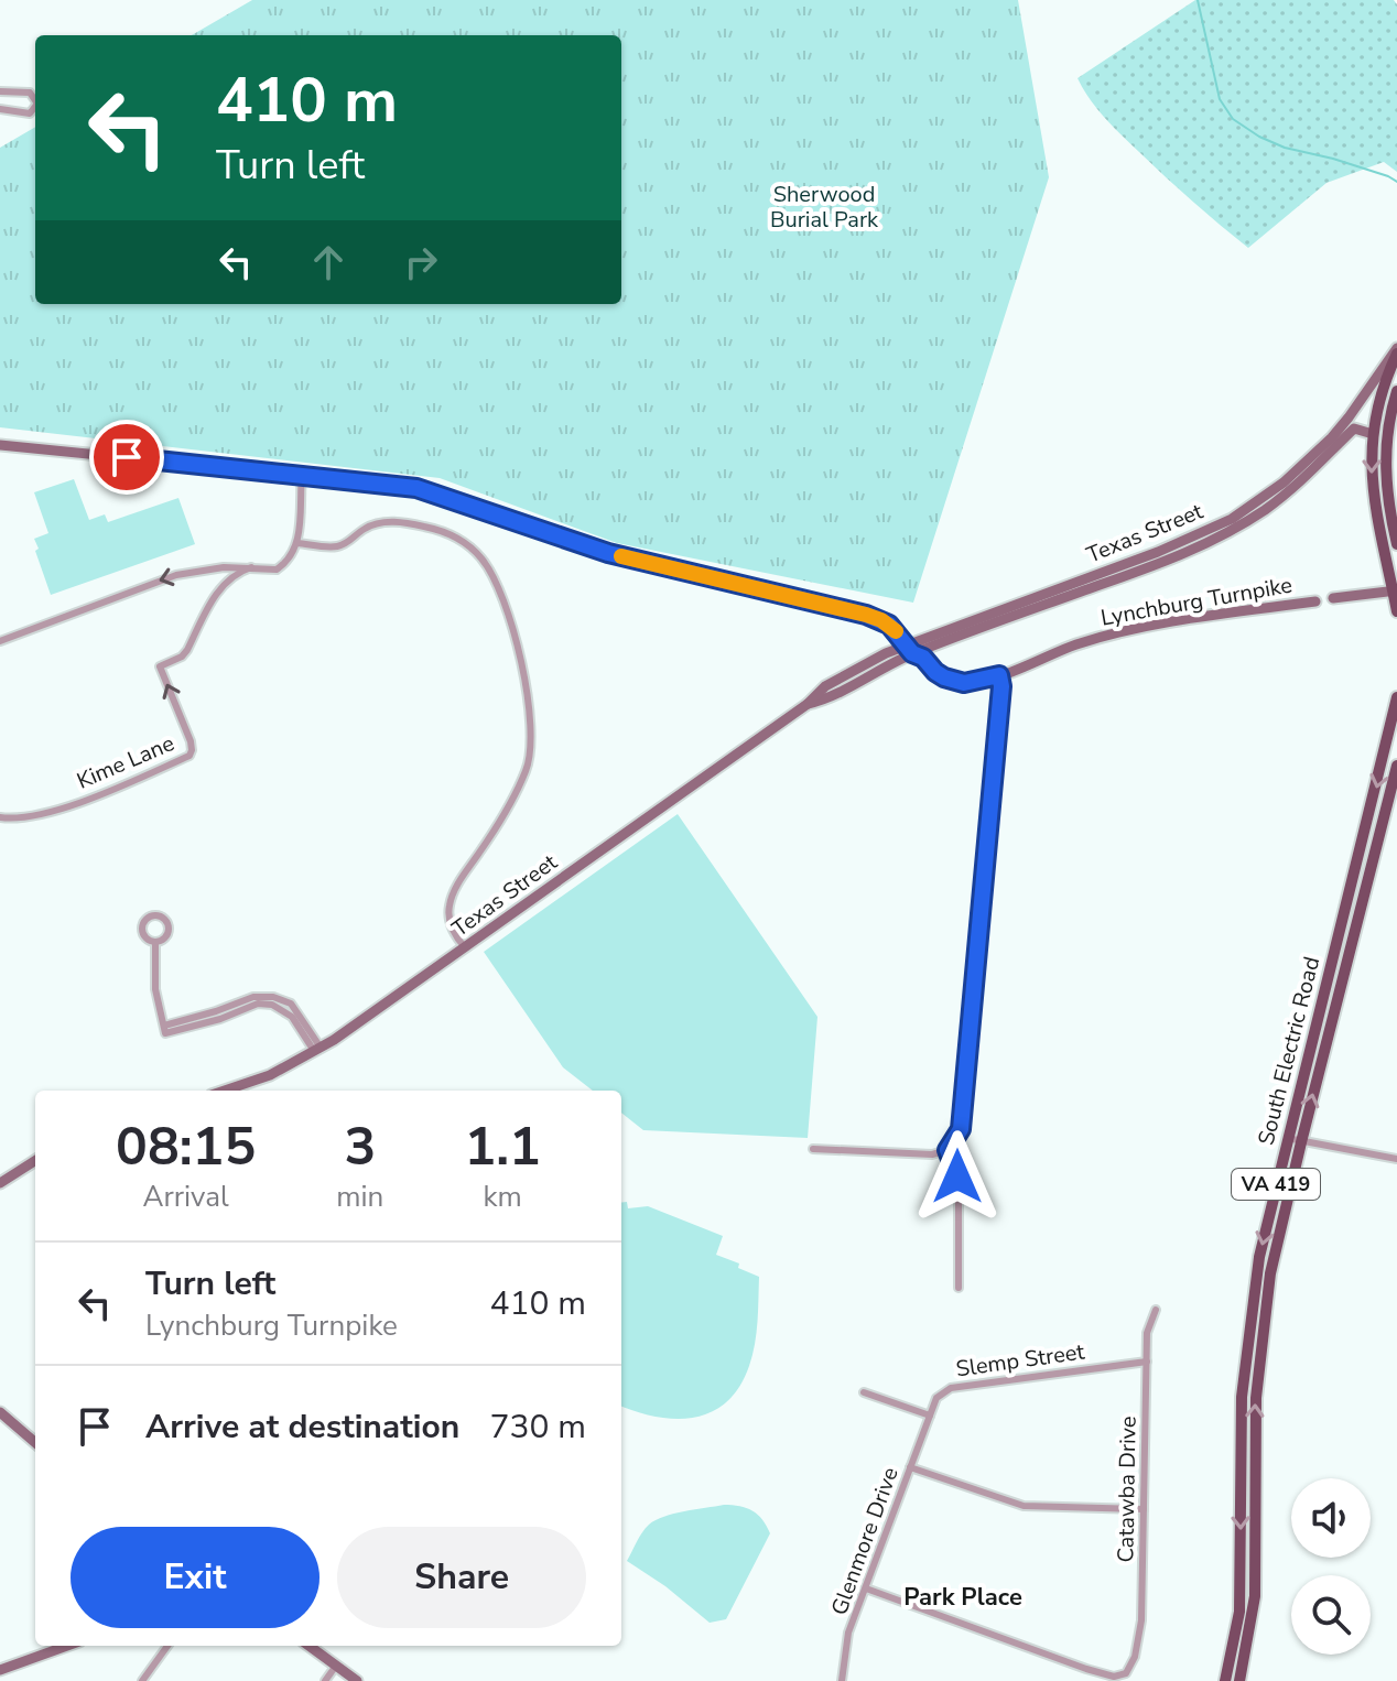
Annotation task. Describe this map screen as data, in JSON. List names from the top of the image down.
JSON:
{
  "streets": {
    "main road": [
      "Texas Street",
      "Lynchburg Turnpike",
      "South Electric Road",
      "VA 419"
    ],
    "street": [
      "Kime Lane",
      "Slemp Street",
      "Catawba Drive",
      "Glenmore Drive"
    ]
  },
  "crossings": [
    ["Texas Street", "Lynchburg Turnpike"],
    ["Slemp Street", "Catawba Drive"],
    ["Slemp Street", "Glenmore Drive"],
    ["Catawba Drive", "Glenmore Drive"]
  ],
  "districts": ["Park Place"],
  "parks": ["Sherwood Burial Park"],
  "page": {
    "turn": ["410 m", "Turn left"],
    "eta": [
      "08:15",
      "Arrival",
      "3",
      "min",
      "1.1",
      "km"
    ],
    "list": [
      {
        "name": "Turn left",
        "note": "Lynchburg Turnpike",
        "value": "410 m"
      },
      {
        "name": "Arrive at destination",
        "value": "730 m"
      }
    ],
    "buttons": ["Exit", "Share"]
  }
}
